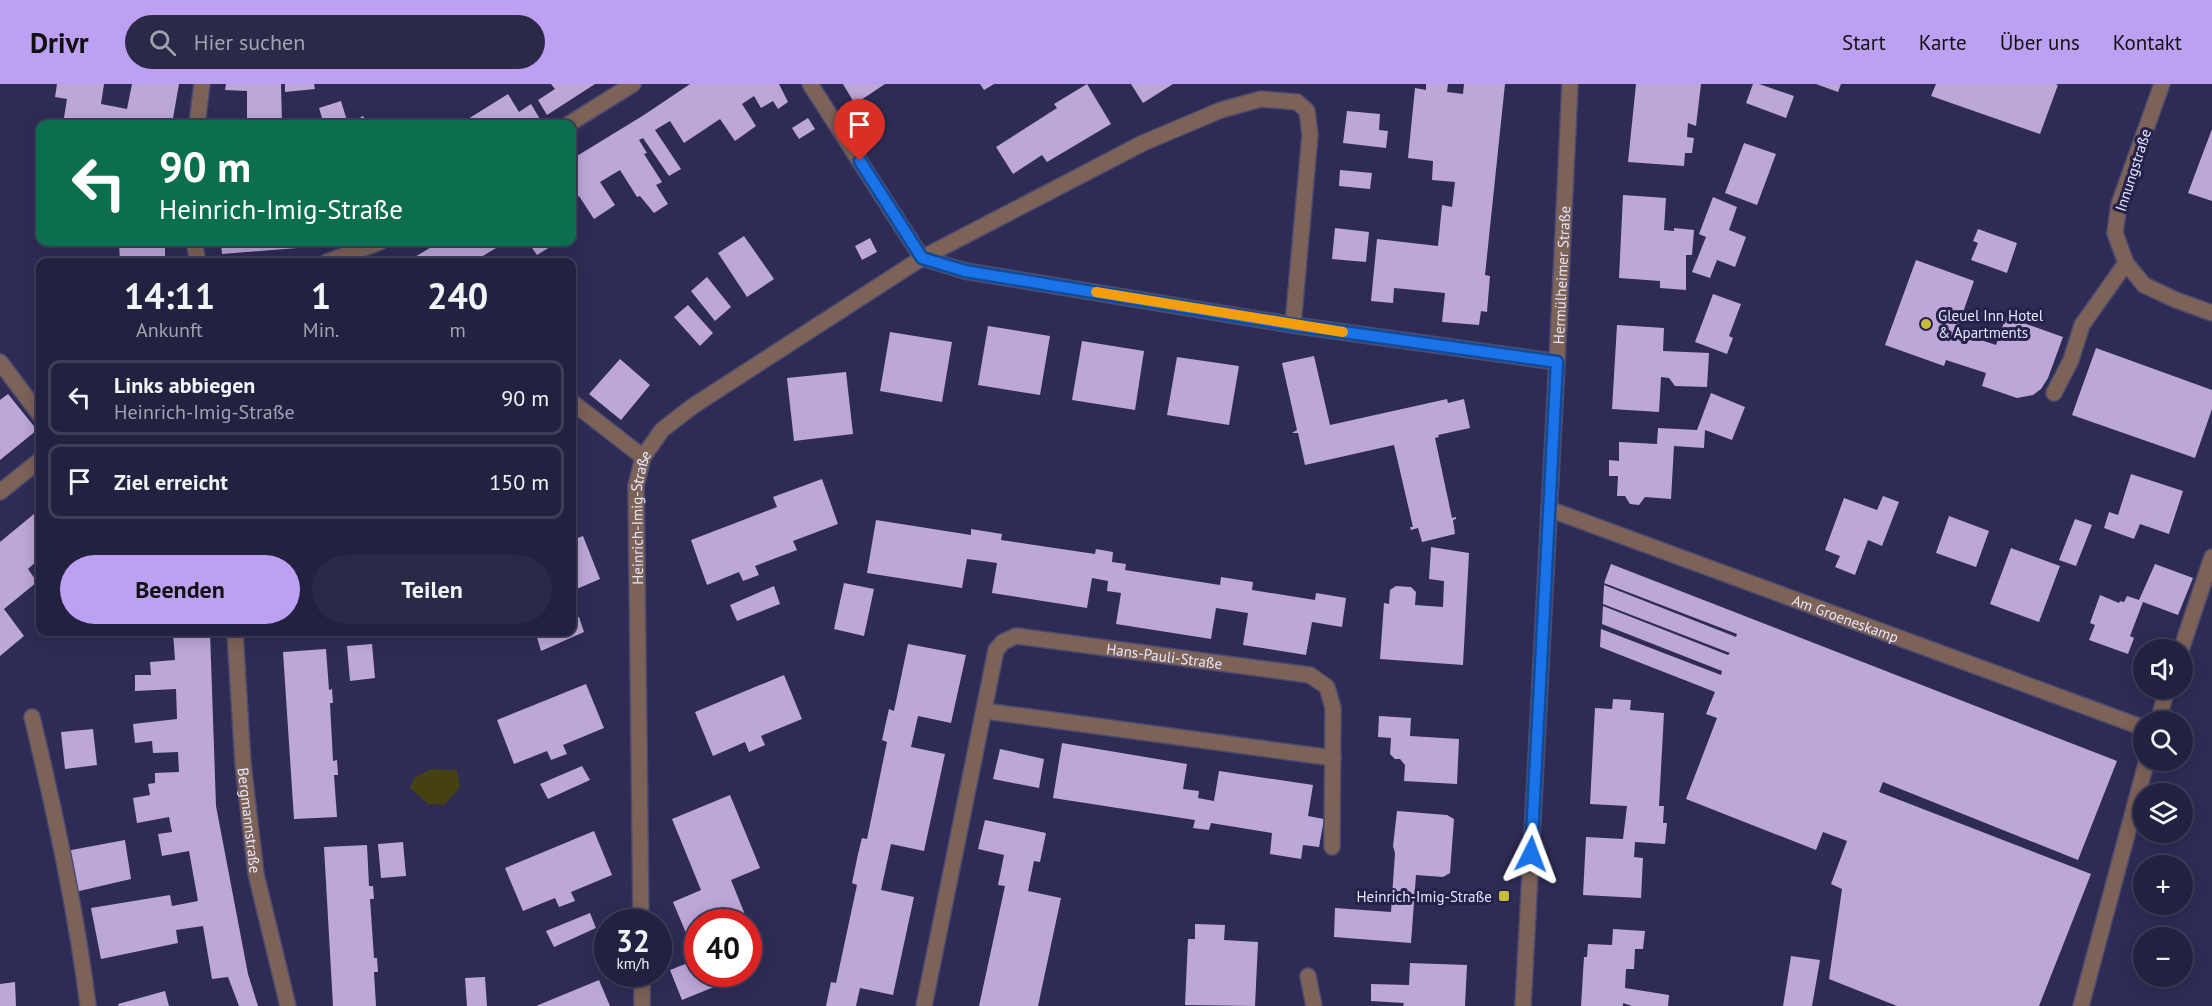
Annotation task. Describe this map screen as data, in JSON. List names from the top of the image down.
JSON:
{
  "streets": {
    "street": [
      "Innungstraße",
      "Hermülheimer Straße",
      "Heinrich-Imig-Straße",
      "Am Groeneskamp",
      "Hans-Pauli-Straße",
      "Bergmannstraße"
    ]
  },
  "crossings": [
    ["Hermülheimer Straße", "Am Groeneskamp"]
  ],
  "places": {
    "other": ["Gleuel Inn Hotel & Apartments"],
    "transit": ["Heinrich-Imig-Straße"]
  },
  "page": {
    "header": "Drivr",
    "search": "Hier suchen",
    "nav": [
      "Start",
      "Karte",
      "Über uns",
      "Kontakt"
    ],
    "turn": ["90 m", "Heinrich-Imig-Straße"],
    "eta": [
      "14:11",
      "Ankunft",
      "1",
      "Min.",
      "240",
      "m"
    ],
    "list": [
      {
        "name": "Links abbiegen",
        "note": "Heinrich-Imig-Straße",
        "value": "90 m"
      },
      {
        "name": "Ziel erreicht",
        "value": "150 m"
      }
    ],
    "buttons": ["Beenden", "Teilen"],
    "map_buttons": ["+", "−"],
    "speed": "32 km/h",
    "limit": "40"
  }
}
